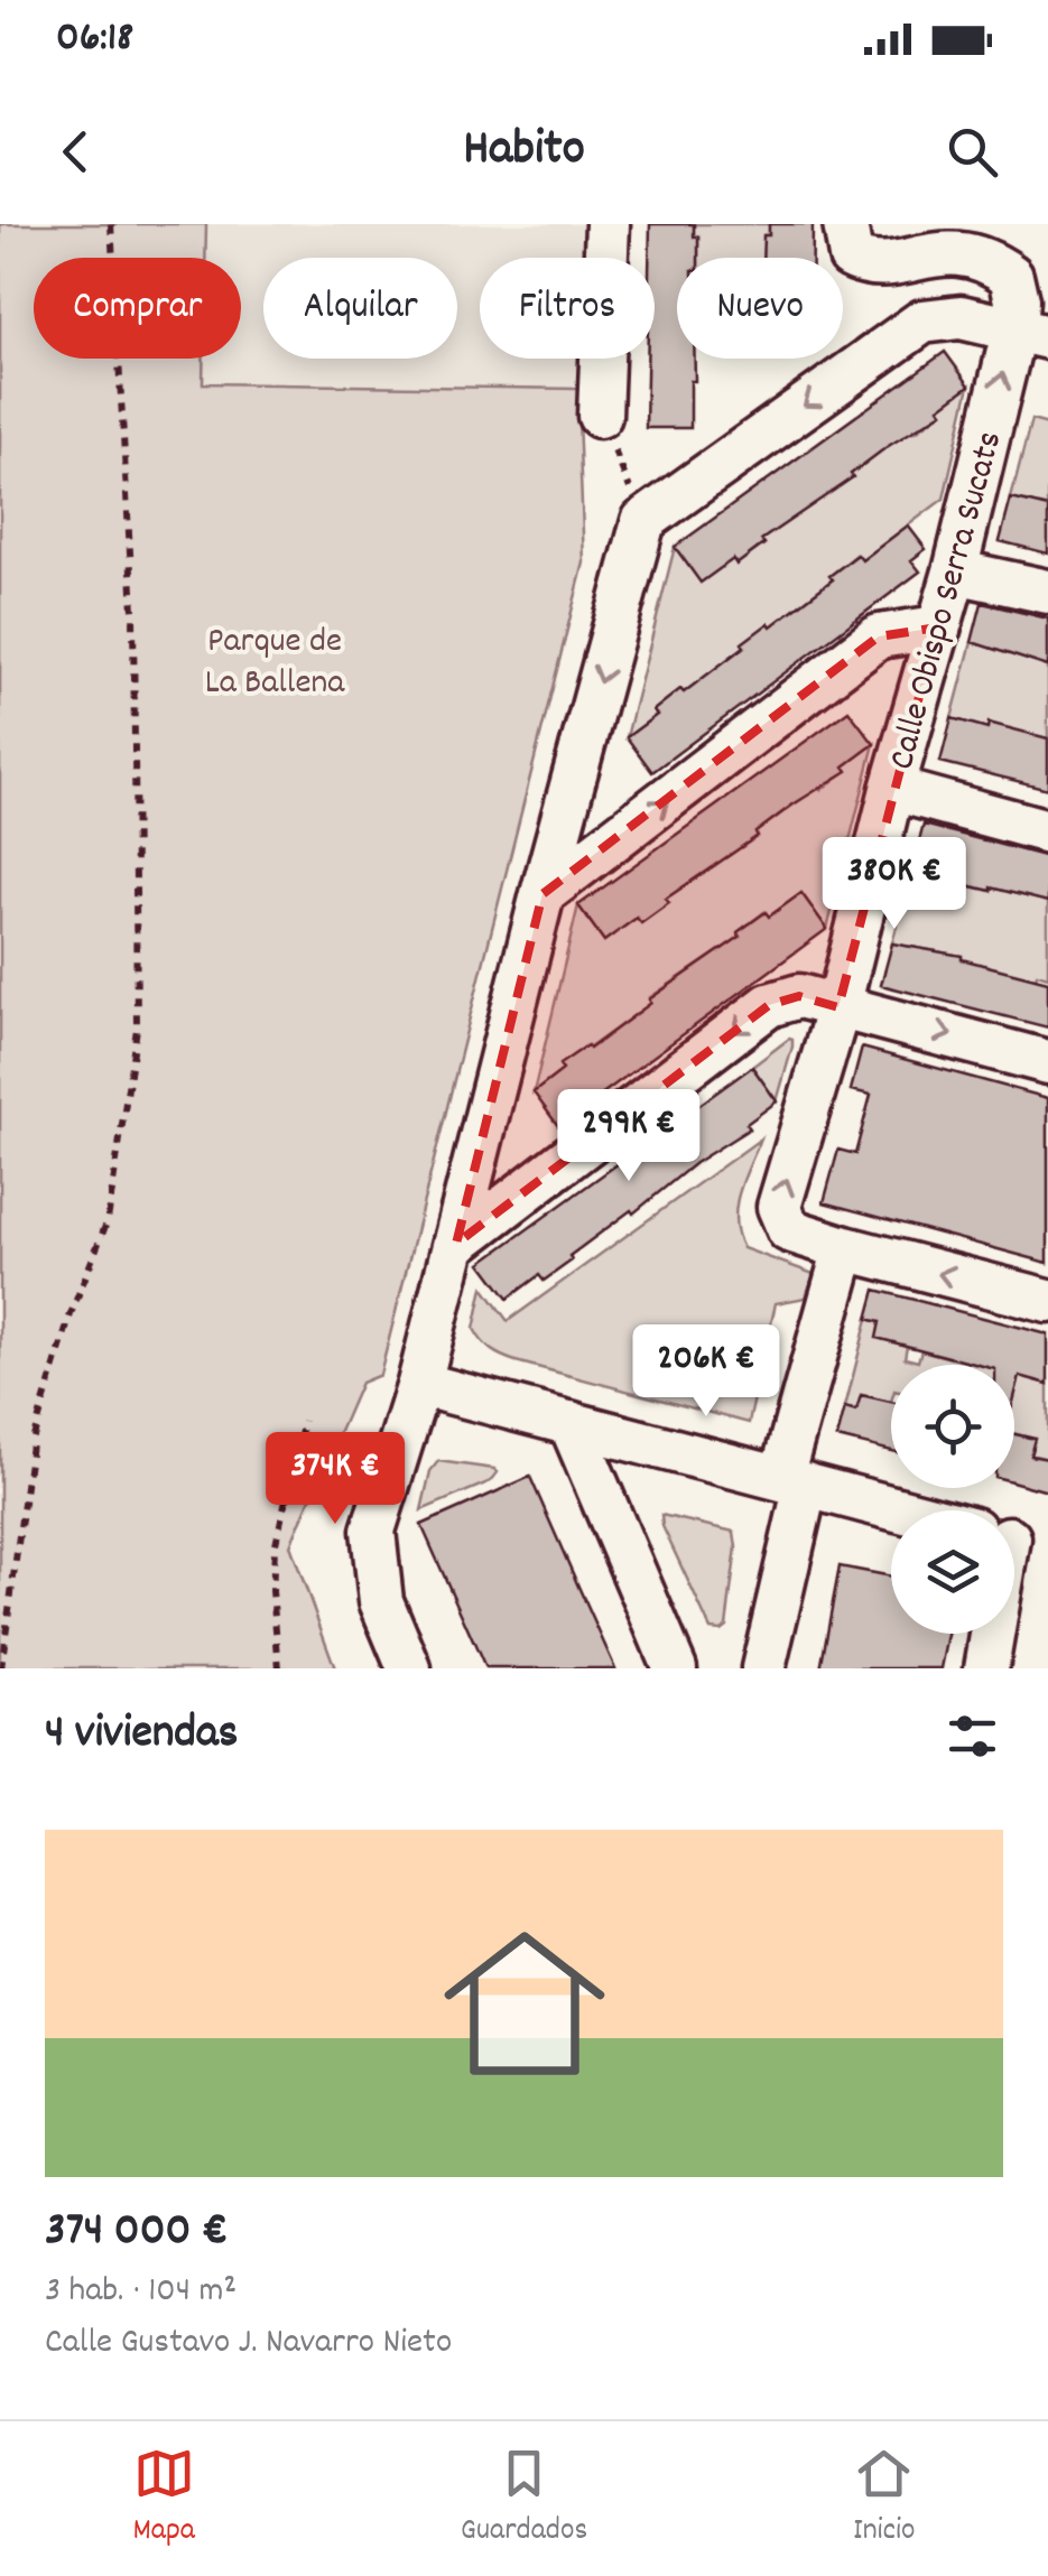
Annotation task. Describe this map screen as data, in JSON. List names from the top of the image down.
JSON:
{
  "streets": {
    "street": ["Calle Obispo Serra Sucats"]
  },
  "parks": ["Parque de La Ballena"],
  "page": {
    "status": "06:18",
    "header": "Habito",
    "chip": [
      "Comprar",
      "Alquilar",
      "Filtros",
      "Nuevo"
    ],
    "price": [
      "380K €",
      "299K €",
      "206K €",
      "374K €"
    ],
    "heading": "4 viviendas",
    "list": [
      {
        "name": "374 000 €",
        "note": "3 hab. · 104 m² · Calle Gustavo J. Navarro Nieto"
      }
    ],
    "tabs": ["Mapa", "Guardados", "Inicio"]
  }
}
